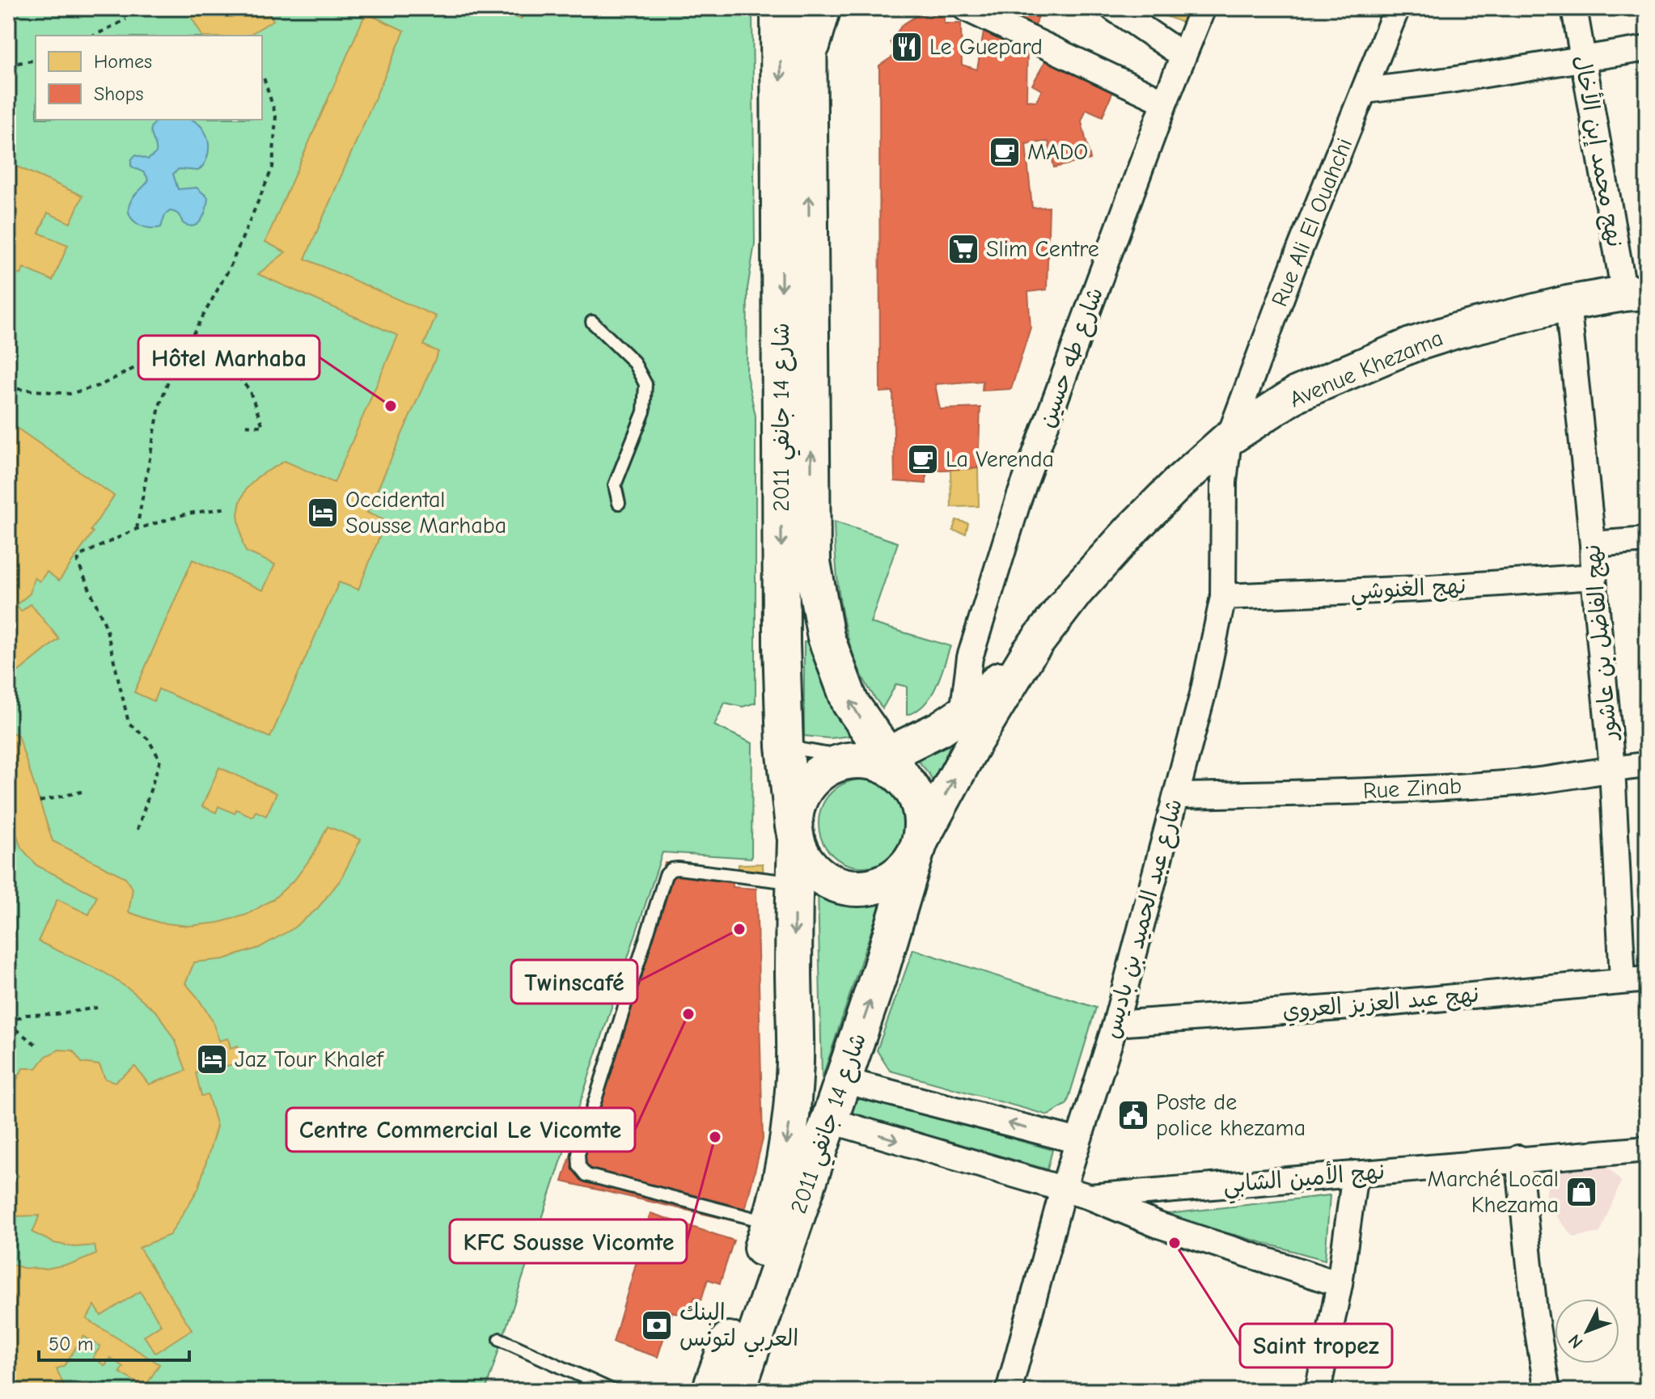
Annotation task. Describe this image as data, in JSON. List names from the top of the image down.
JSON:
{
  "streets": {
    "main road": ["Avenue Khezama", "شارع 14 جانفي 2011"],
    "street": [
      "نهج محمد إبن الأخال",
      "Rue Ali El Ouahchi",
      "شارع طه حسين",
      "نهج الغنوشي",
      "نهج الفاضل بن عاشور",
      "Rue Zinab",
      "شارع عبد الحميد بن باديس",
      "نهج عبد العزيز العروي",
      "نهج الأمين الشابي"
    ]
  },
  "crossings": [
    ["نهج محمد إبن الأخال", "Avenue Khezama"],
    ["Rue Ali El Ouahchi", "Avenue Khezama"],
    ["Rue Ali El Ouahchi", "شارع عبد الحميد بن باديس"],
    ["شارع طه حسين", "Avenue Khezama"],
    ["Avenue Khezama", "شارع 14 جانفي 2011"],
    ["Avenue Khezama", "نهج الفاضل بن عاشور"],
    ["Avenue Khezama", "شارع عبد الحميد بن باديس"],
    ["نهج الغنوشي", "نهج الفاضل بن عاشور"],
    ["نهج الغنوشي", "شارع عبد الحميد بن باديس"],
    ["نهج الفاضل بن عاشور", "Rue Zinab"],
    ["نهج الفاضل بن عاشور", "نهج عبد العزيز العروي"],
    ["Rue Zinab", "شارع عبد الحميد بن باديس"],
    ["شارع عبد الحميد بن باديس", "نهج عبد العزيز العروي"]
  ],
  "places": {
    "restaurant": ["Le Guepard"],
    "cafe": ["MADO", "La Verenda"],
    "supermarket": ["Slim Centre"],
    "other": [
      "Hôtel Marhaba",
      "Twinscafé",
      "Centre Commercial Le Vicomte",
      "KFC Sousse Vicomte",
      "Saint tropez"
    ],
    "hotel": ["Occidental Sousse Marhaba", "Jaz Tour Khalef"],
    "public building": ["Poste de police khezama"],
    "shop": ["Marché Local Khezama"],
    "bank": ["البنك العربي لتونس"]
  },
  "legend": ["Homes", "Shops"],
  "scale_bar": "50 m",
  "north": "bottom left"
}
